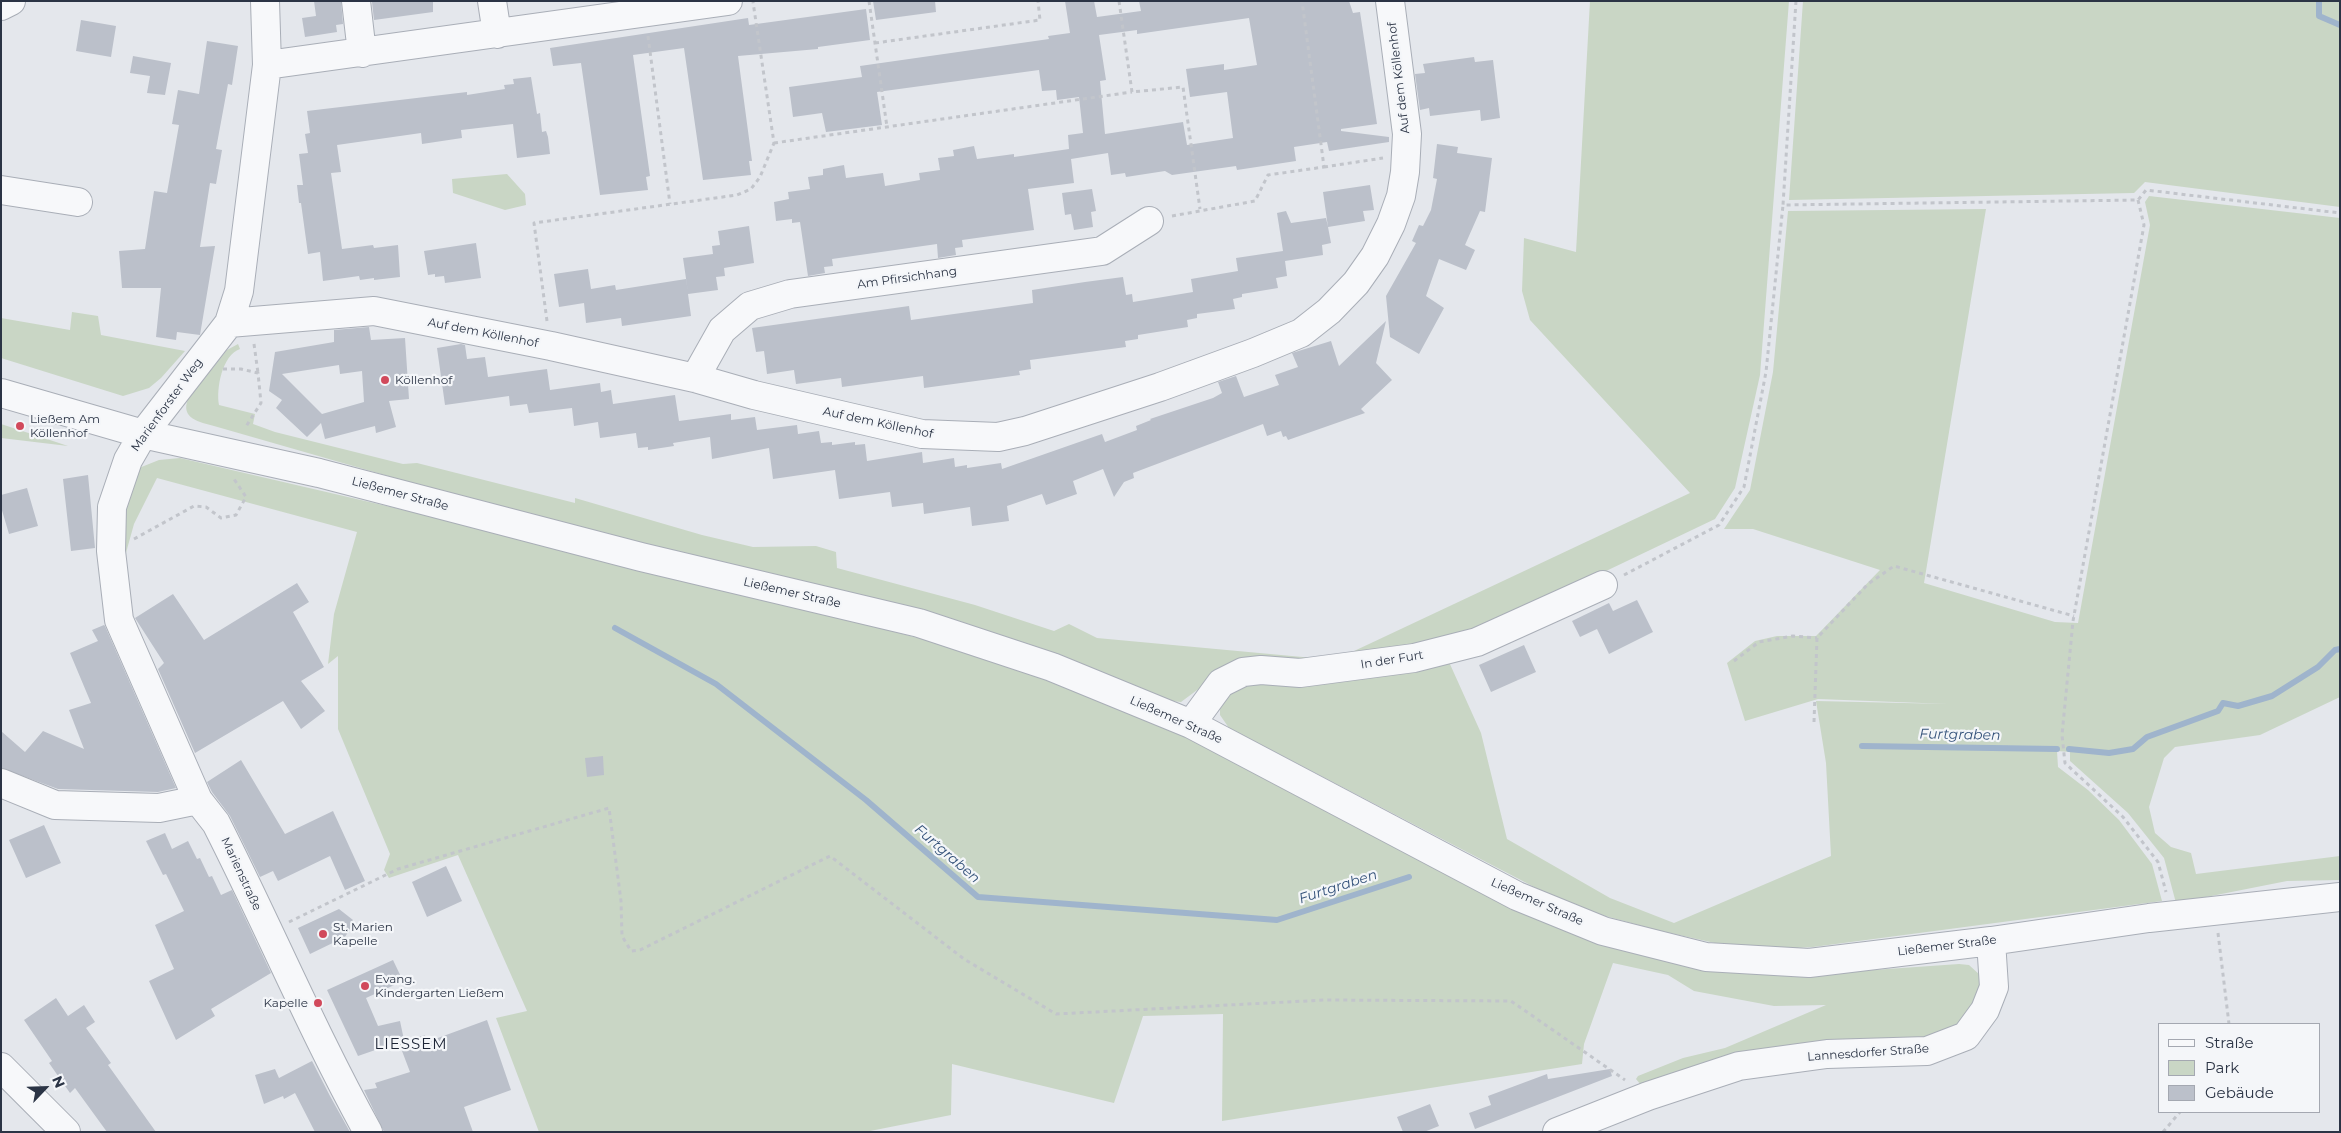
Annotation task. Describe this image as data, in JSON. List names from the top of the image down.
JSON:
{
  "streets": {
    "street": [
      "Auf dem Köllenhof",
      "Am Pfirsichhang",
      "Marienforster Weg",
      "Ließemer Straße",
      "In der Furt",
      "Marienstraße",
      "Lannesdorfer Straße"
    ]
  },
  "crossings": [
    ["Auf dem Köllenhof", "Am Pfirsichhang"],
    ["Auf dem Köllenhof", "Marienforster Weg"],
    ["Marienforster Weg", "Ließemer Straße"],
    ["Marienforster Weg", "Marienstraße"],
    ["Ließemer Straße", "In der Furt"],
    ["Ließemer Straße", "Lannesdorfer Straße"]
  ],
  "districts": ["LIESSEM"],
  "water": ["Furtgraben"],
  "places": [
    "Köllenhof",
    "Ließem Am Köllenhof",
    "St. Marien Kapelle",
    "Evang. Kindergarten Ließem",
    "Kapelle"
  ],
  "legend": ["Straße", "Park", "Gebäude"],
  "north": "top right"
}
